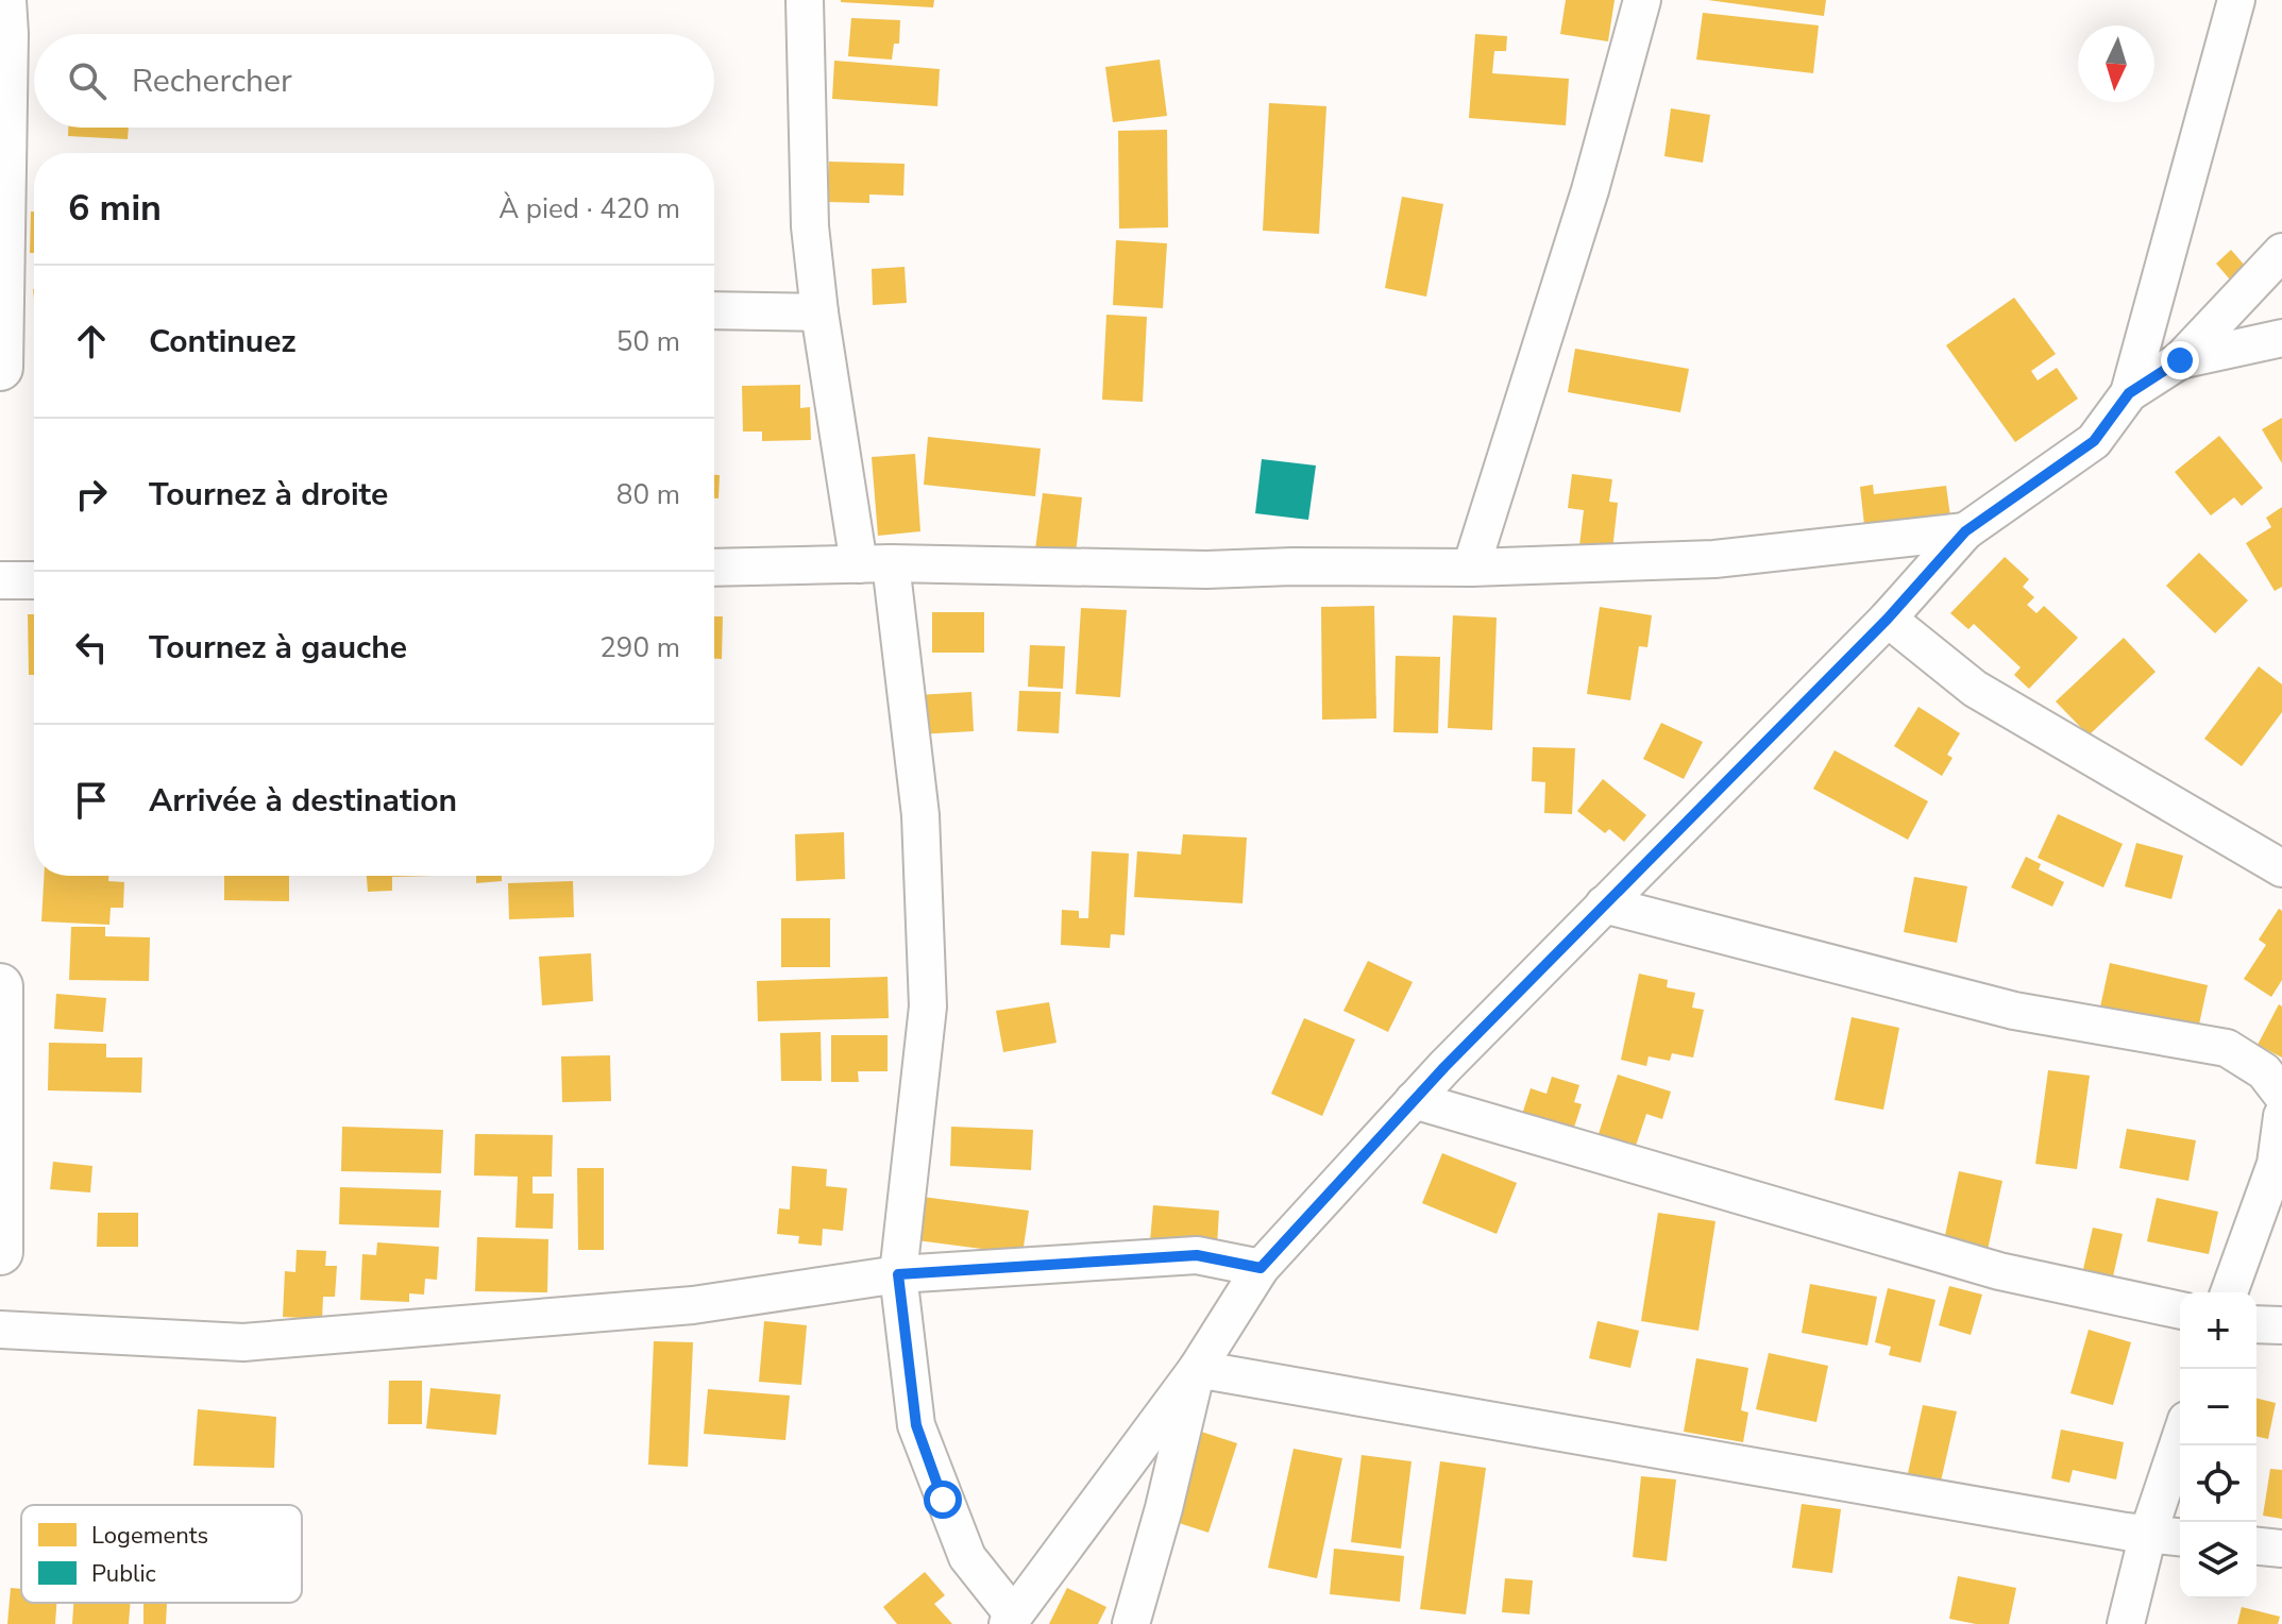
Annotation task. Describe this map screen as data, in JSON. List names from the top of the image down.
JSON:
{
  "legend": ["Logements", "Public"],
  "north": "bottom",
  "page": {
    "search": "Rechercher",
    "heading": ["6 min", "À pied · 420 m"],
    "list": [
      ["Continuez", "50 m"],
      ["Tournez à droite", "80 m"],
      ["Tournez à gauche", "290 m"],
      "Arrivée à destination"
    ],
    "map_buttons": ["+", "−"]
  }
}
